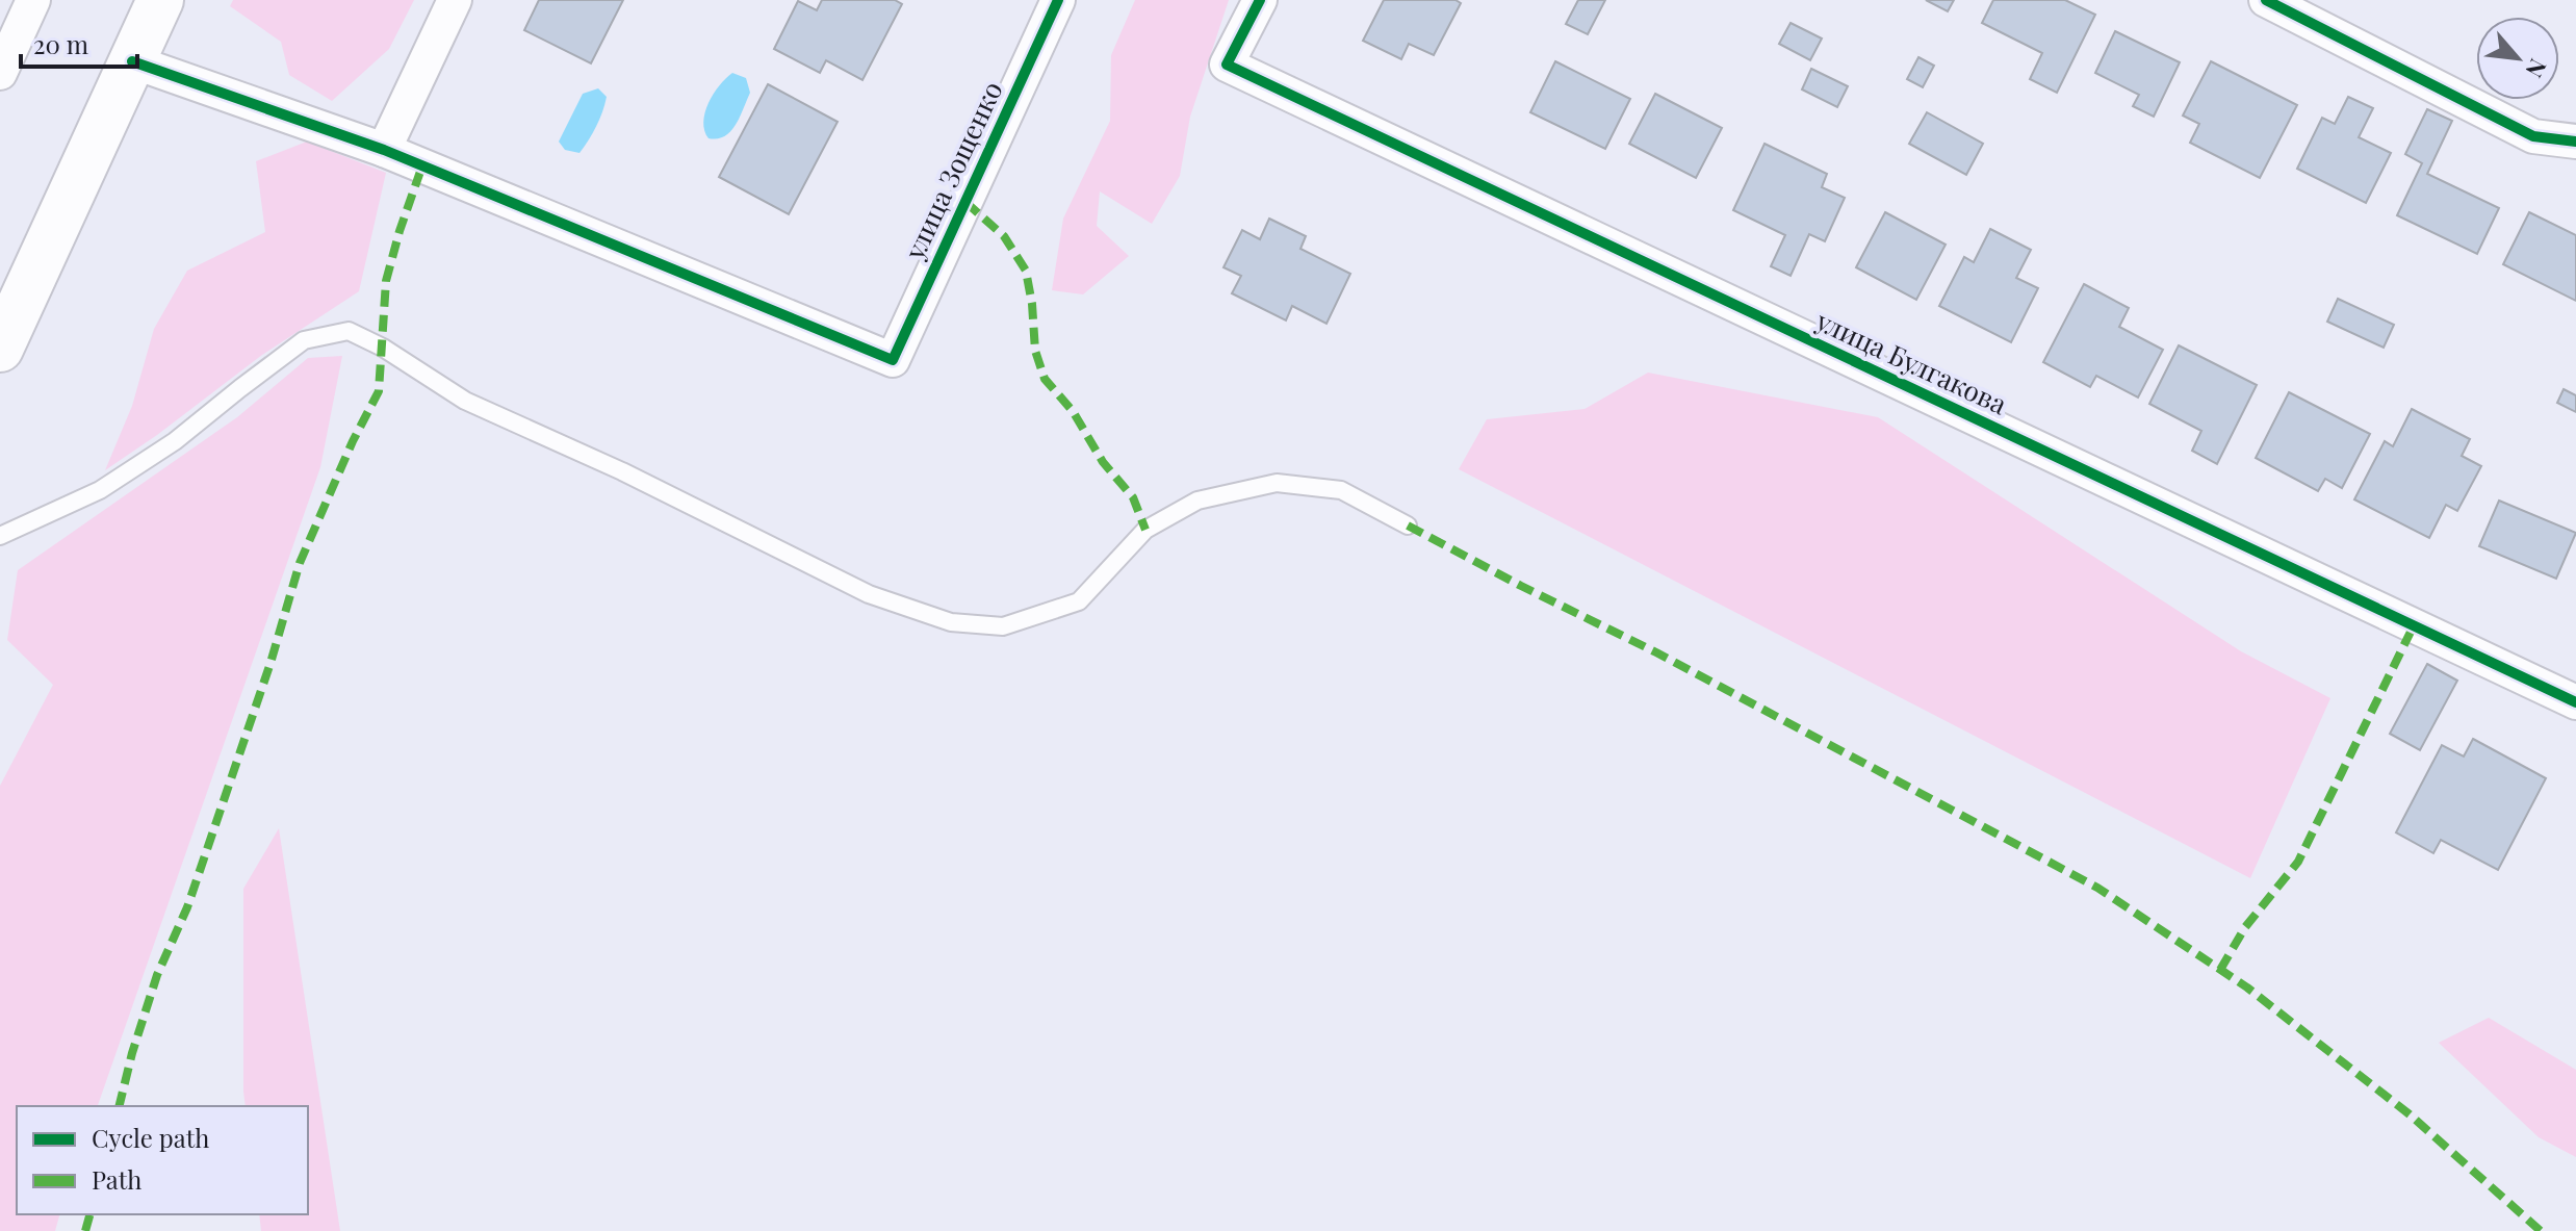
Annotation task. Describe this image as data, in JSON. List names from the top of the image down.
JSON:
{
  "streets": {
    "street": ["улица Зощенко", "улица Булгакова"]
  },
  "legend": ["Cycle path", "Path"],
  "scale_bar": "20 m",
  "north": "bottom right"
}
